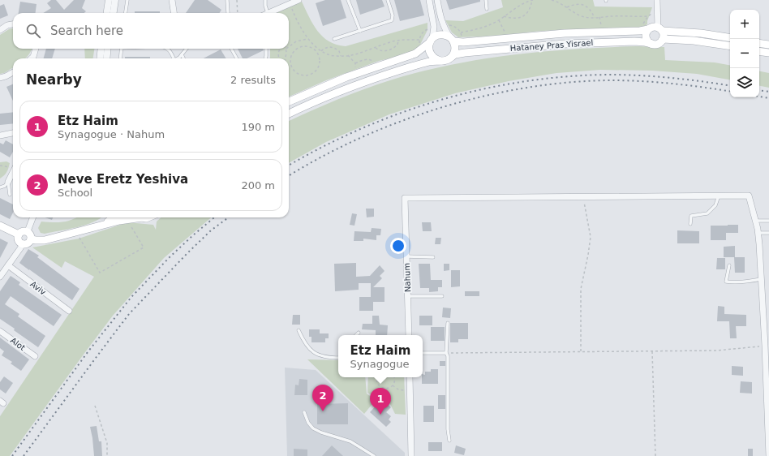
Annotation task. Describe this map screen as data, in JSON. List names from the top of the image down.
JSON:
{
  "streets": {
    "main road": ["Hataney Pras Yisrael"],
    "street": ["Nahum", "Aviv", "Alot"]
  },
  "page": {
    "map_buttons": ["+", "−"],
    "search": "Search here",
    "heading": ["Nearby", "2 results"],
    "list": [
      {
        "mark": "1",
        "name": "Etz Haim",
        "note": "Synagogue · Nahum",
        "value": "190 m"
      },
      {
        "mark": "2",
        "name": "Neve Eretz Yeshiva",
        "note": "School",
        "value": "200 m"
      }
    ],
    "popup": ["Etz Haim", "Synagogue"],
    "pins": ["2", "1"]
  }
}
